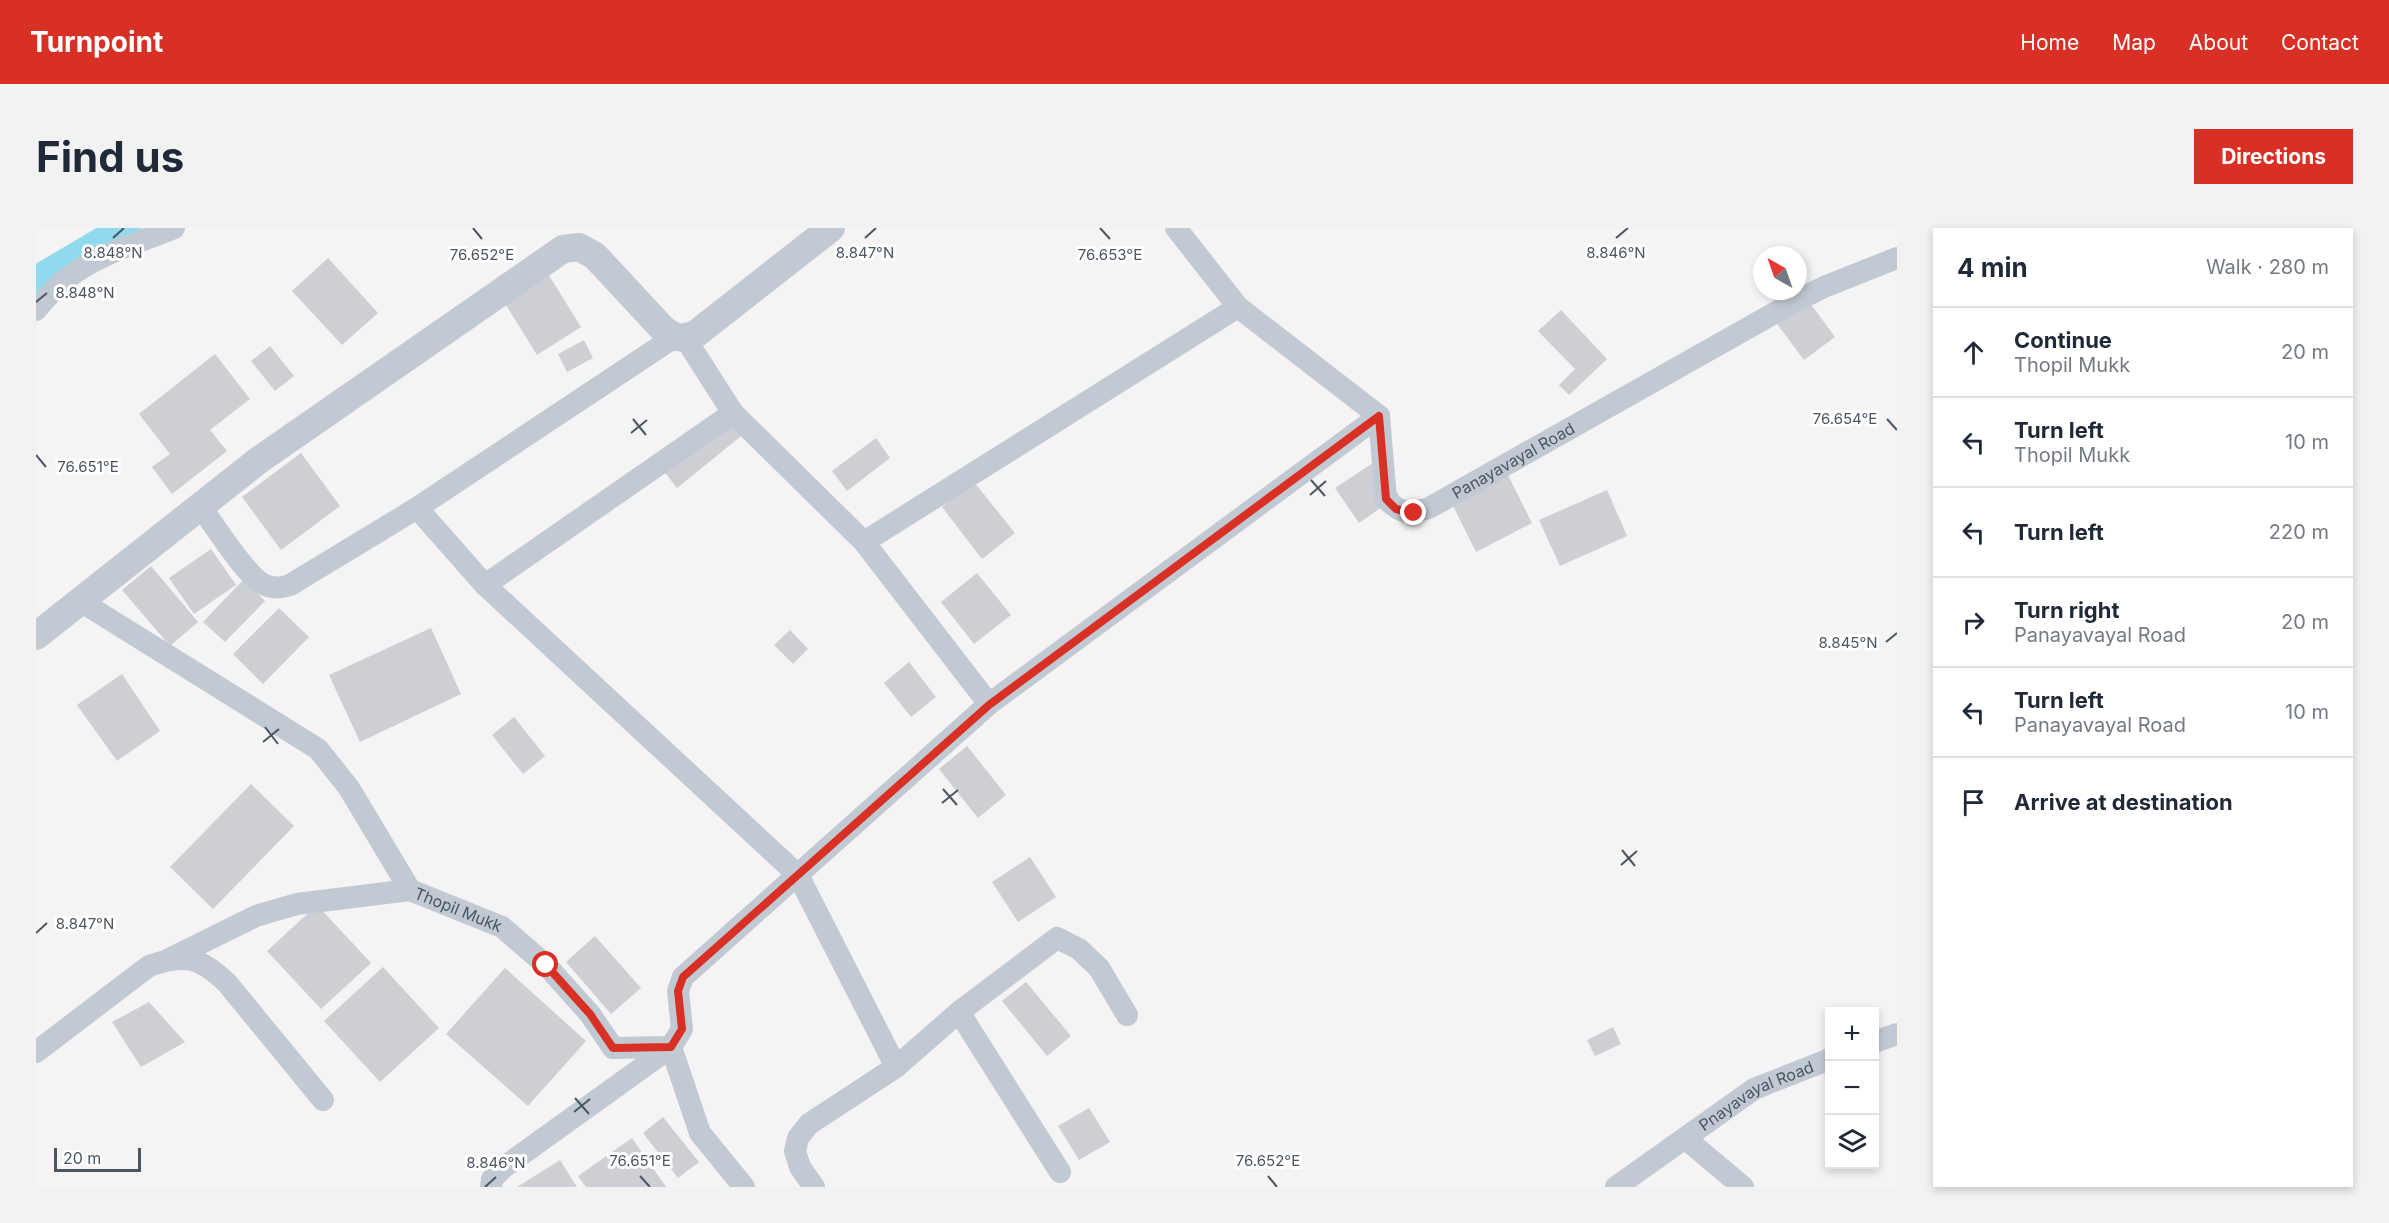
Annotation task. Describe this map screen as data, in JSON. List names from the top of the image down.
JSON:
{
  "streets": {
    "street": ["Panayavayal Road", "Thopil Mukk", "Pnayavayal Road"]
  },
  "scale_bar": "20 m",
  "north": "top left",
  "page": {
    "header": "Turnpoint",
    "nav": [
      "Home",
      "Map",
      "About",
      "Contact"
    ],
    "buttons": "Directions",
    "title": "Find us",
    "heading": ["4 min", "Walk · 280 m"],
    "list": [
      ["Continue", "Thopil Mukk", "20 m"],
      ["Turn left", "Thopil Mukk", "10 m"],
      ["Turn left", "220 m"],
      ["Turn right", "Panayavayal Road", "20 m"],
      ["Turn left", "Panayavayal Road", "10 m"],
      "Arrive at destination"
    ],
    "map_buttons": ["+", "−"],
    "scale": "20 m"
  },
  "coordinates": [
    "8.848°N",
    "8.847°N",
    "8.846°N",
    "76.652°E",
    "76.653°E",
    "76.654°E",
    "76.651°E",
    "8.845°N"
  ]
}
